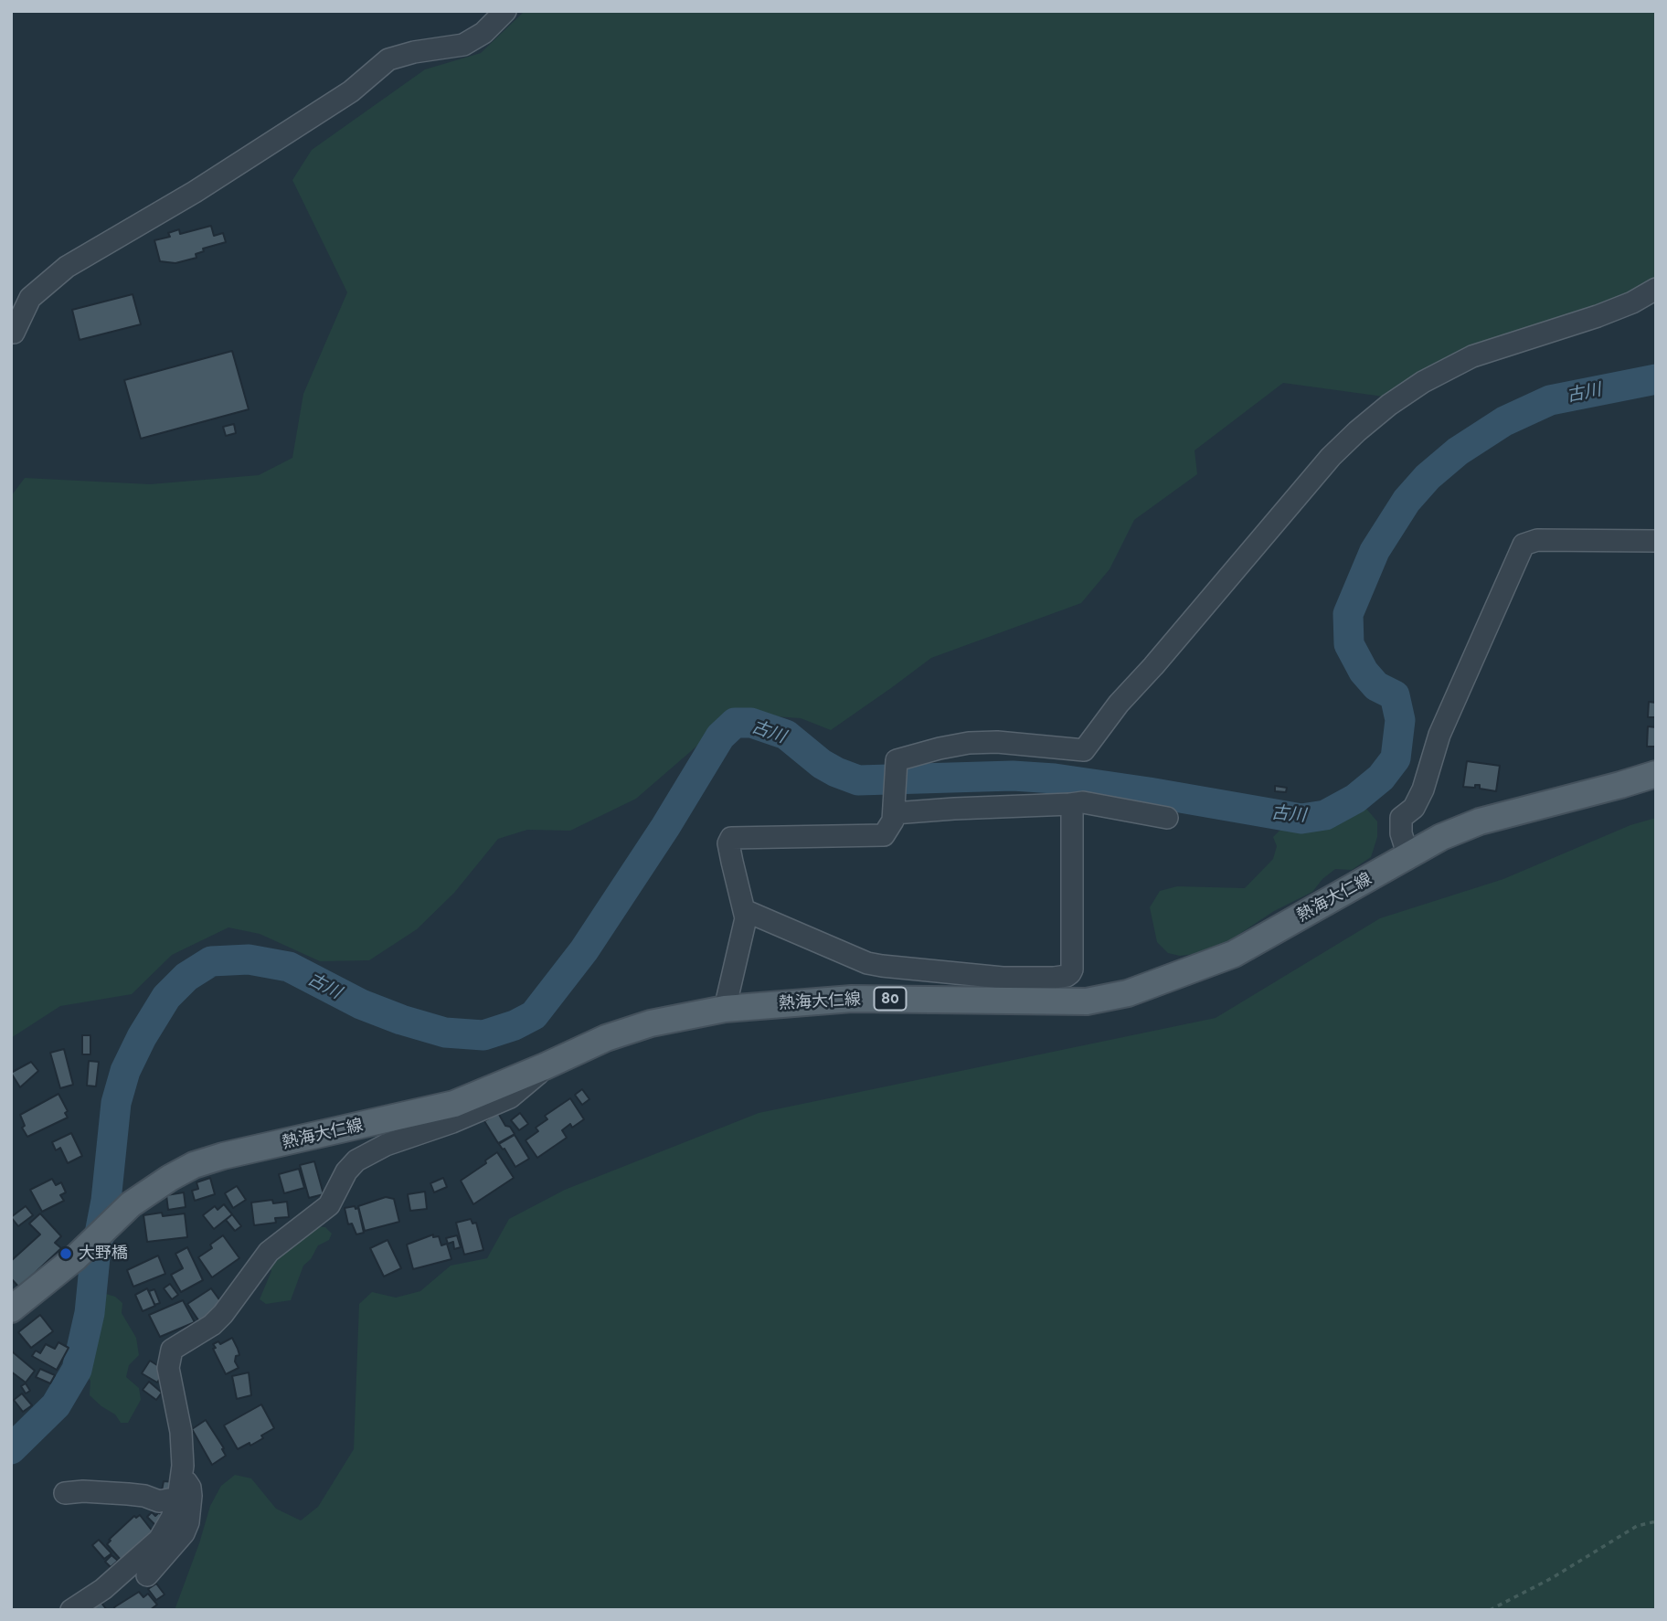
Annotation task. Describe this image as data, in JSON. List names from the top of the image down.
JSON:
{
  "streets": {
    "main road": ["熱海大仁線", "80"]
  },
  "water": ["古川"],
  "places": ["大野橋"]
}
